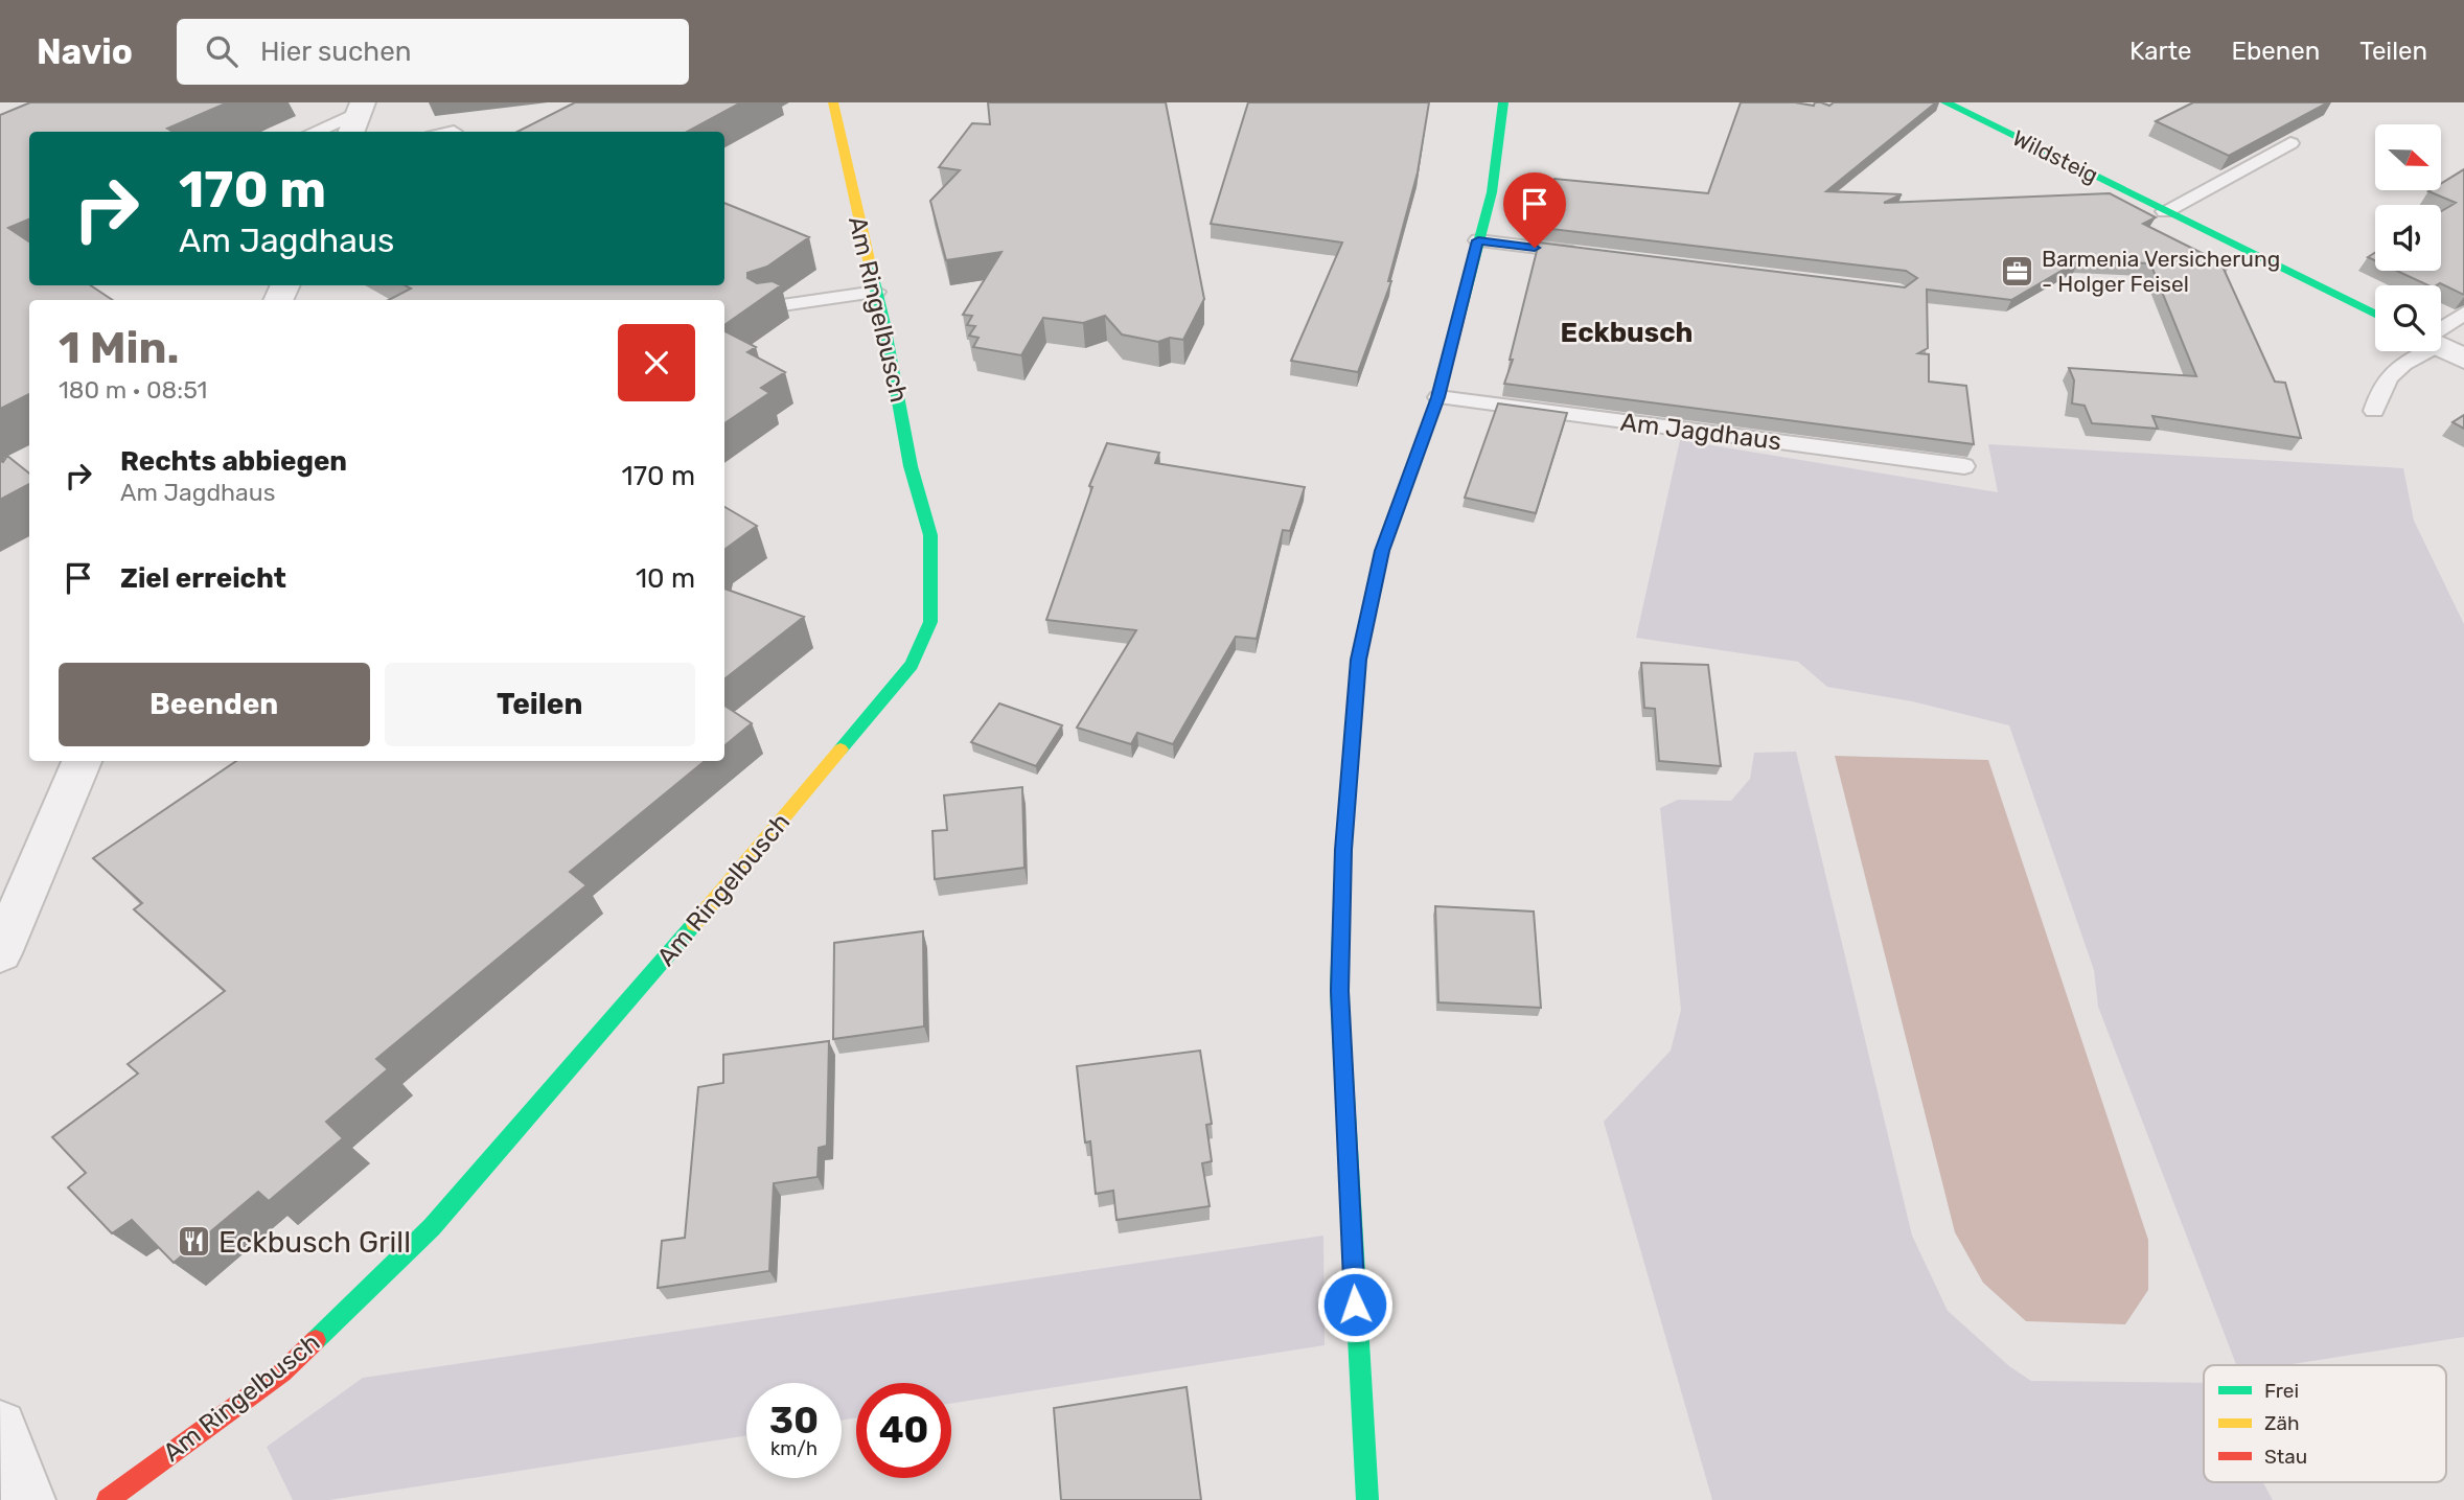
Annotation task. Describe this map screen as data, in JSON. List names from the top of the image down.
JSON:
{
  "streets": {
    "street": ["Wildsteig", "Am Ringelbusch"],
    "lane": ["Am Jagdhaus"]
  },
  "districts": ["Eckbusch"],
  "places": {
    "office": ["Barmenia Versicherung - Holger Feisel"],
    "restaurant": ["Eckbusch Grill"]
  },
  "legend": ["Frei", "Zäh", "Stau"],
  "north": "right",
  "page": {
    "header": "Navio",
    "search": "Hier suchen",
    "nav": ["Karte", "Ebenen", "Teilen"],
    "turn": ["170 m", "Am Jagdhaus"],
    "heading": ["1 Min.", "180 m · 08:51"],
    "list": [
      {
        "name": "Rechts abbiegen",
        "note": "Am Jagdhaus",
        "value": "170 m"
      },
      {
        "name": "Ziel erreicht",
        "value": "10 m"
      }
    ],
    "buttons": ["Beenden", "Teilen"],
    "speed": "30 km/h",
    "limit": "40"
  }
}
